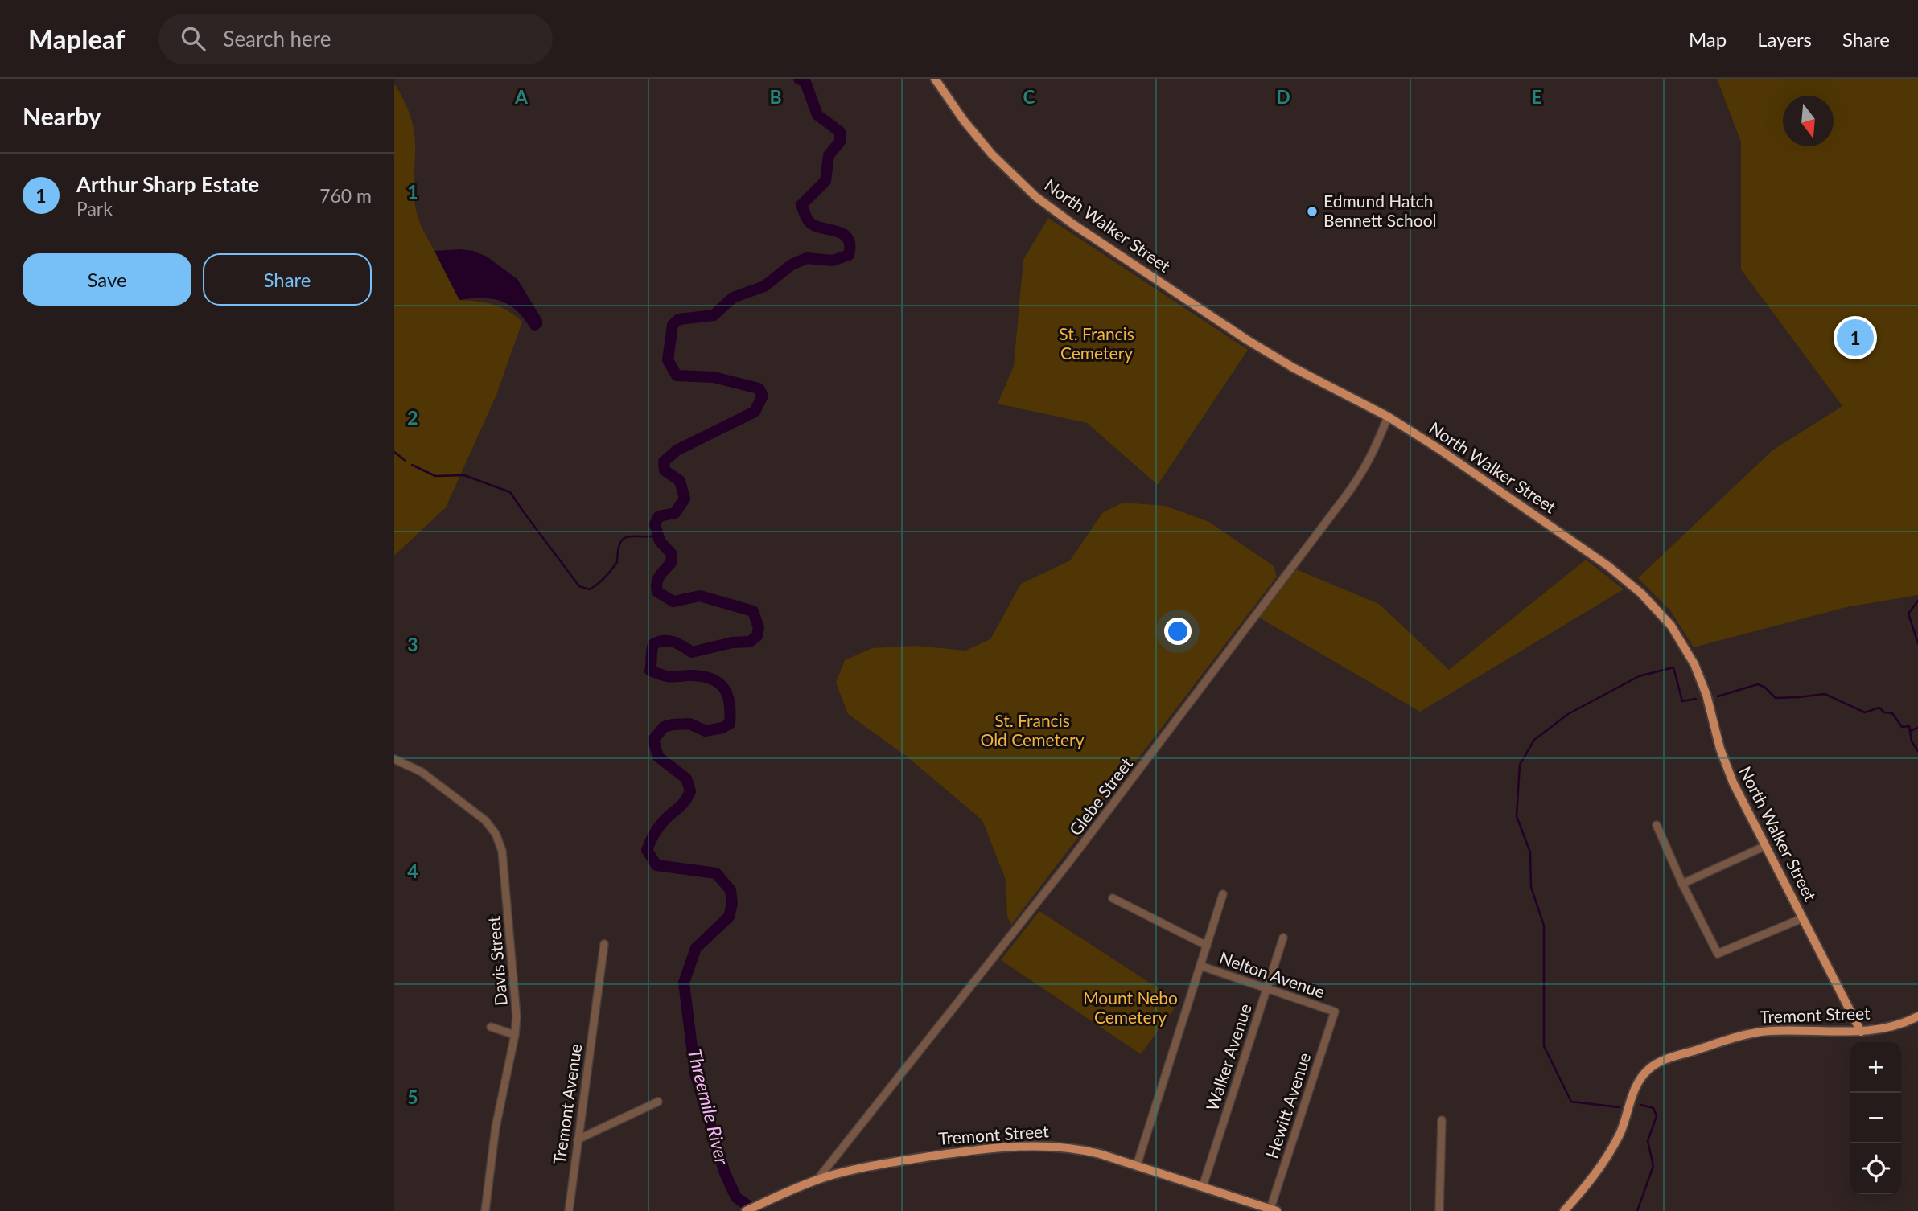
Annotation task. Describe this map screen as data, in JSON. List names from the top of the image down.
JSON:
{
  "streets": {
    "main road": ["North Walker Street", "Tremont Street"],
    "street": [
      "Glebe Street",
      "Davis Street",
      "Nelton Avenue",
      "Walker Avenue",
      "Tremont Avenue",
      "Hewitt Avenue"
    ]
  },
  "crossings": [
    ["North Walker Street", "Glebe Street"],
    ["North Walker Street", "Tremont Street"],
    ["Glebe Street", "Tremont Street"],
    ["Nelton Avenue", "Walker Avenue"],
    ["Nelton Avenue", "Hewitt Avenue"],
    ["Tremont Street", "Walker Avenue"],
    ["Tremont Street", "Hewitt Avenue"]
  ],
  "water": ["Threemile River"],
  "parks": ["St. Francis Cemetery", "St. Francis Old Cemetery", "Mount Nebo Cemetery"],
  "places": ["Edmund Hatch Bennett School"],
  "north": "bottom",
  "page": {
    "header": "Mapleaf",
    "search": "Search here",
    "nav": ["Map", "Layers", "Share"],
    "heading": "Nearby",
    "list": [
      {
        "mark": "1",
        "name": "Arthur Sharp Estate",
        "note": "Park",
        "value": "760 m"
      }
    ],
    "buttons": ["Save", "Share"],
    "pins": "1",
    "map_buttons": ["+", "−"]
  },
  "grid": {
    "columns": [
      "A",
      "B",
      "C",
      "D",
      "E"
    ],
    "rows": [
      "1",
      "2",
      "3",
      "4",
      "5"
    ]
  }
}
